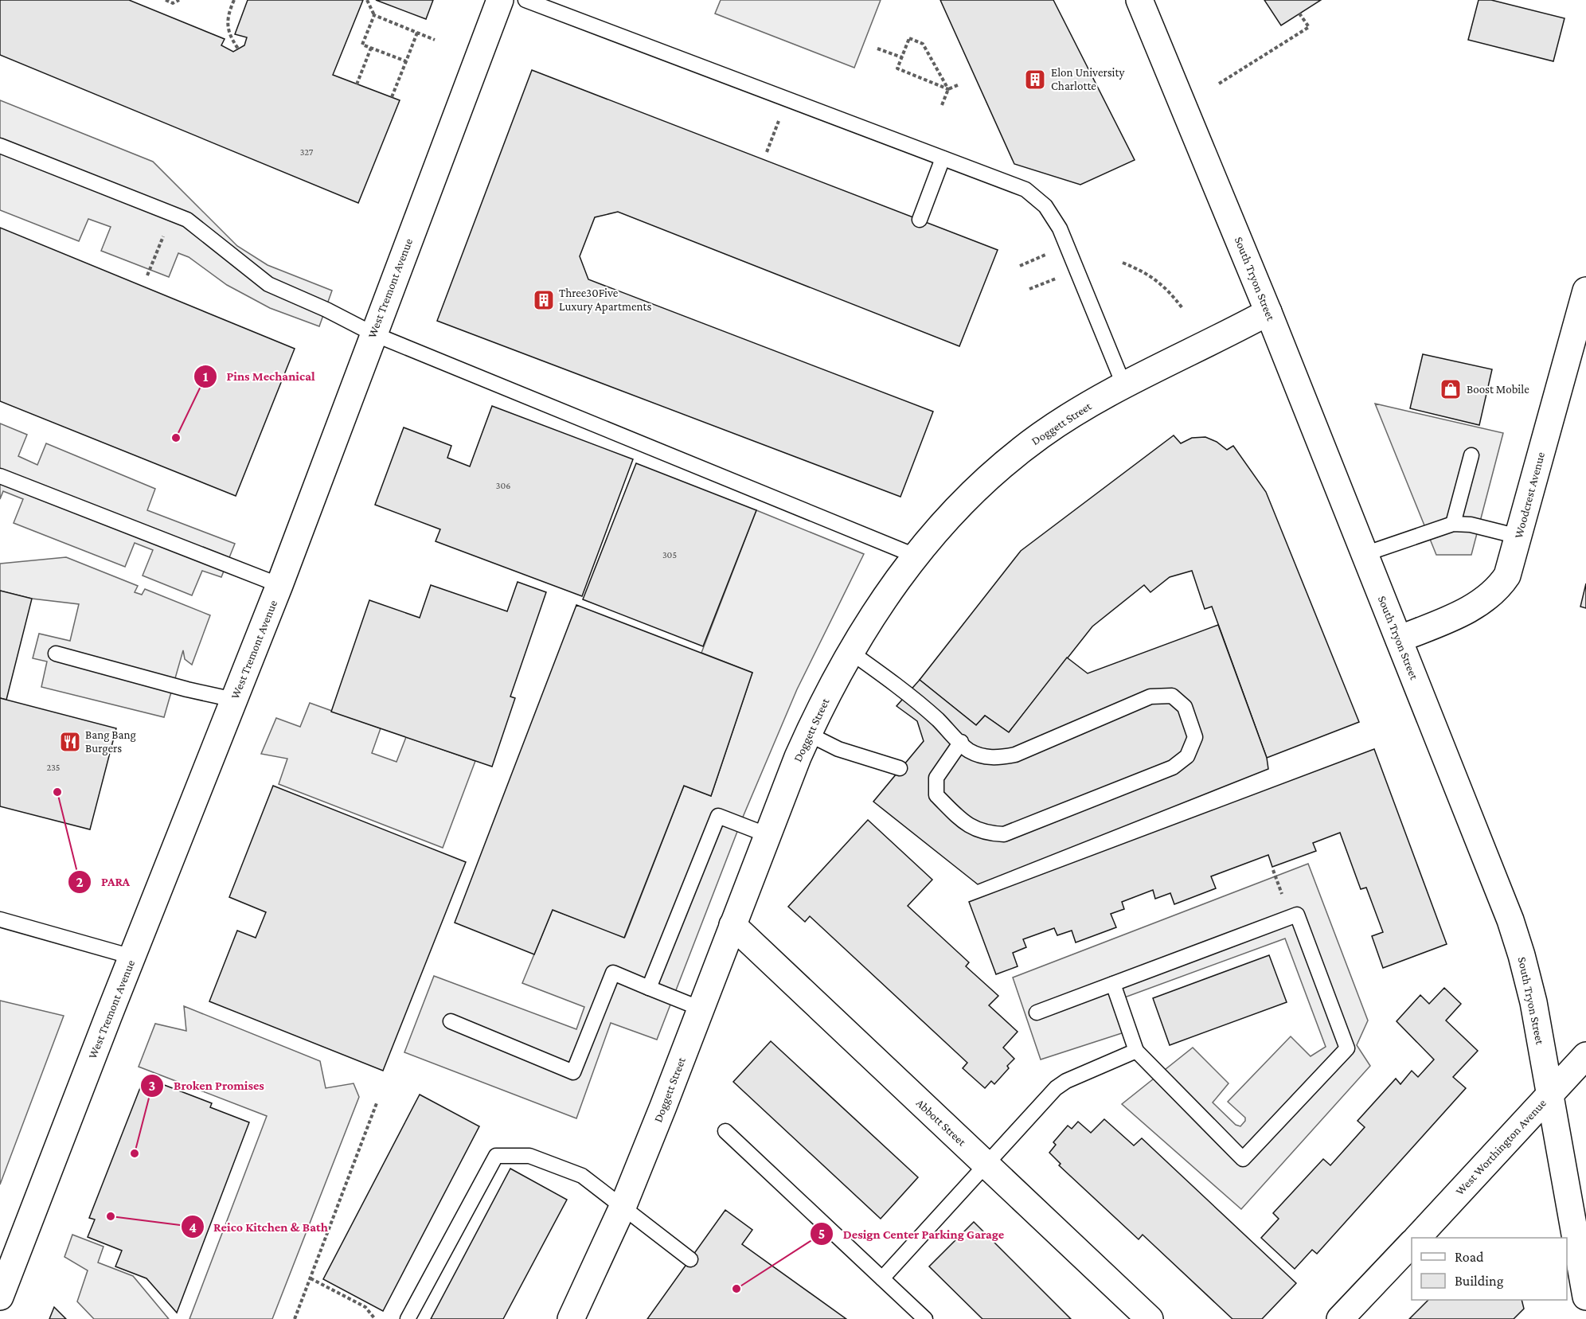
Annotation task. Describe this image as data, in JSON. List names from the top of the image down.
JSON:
{
  "streets": {
    "street": [
      "South Tryon Street",
      "West Tremont Avenue",
      "Doggett Street",
      "Woodcrest Avenue",
      "Abbott Street",
      "West Worthington Avenue"
    ]
  },
  "crossings": [
    ["South Tryon Street", "Doggett Street"],
    ["South Tryon Street", "Woodcrest Avenue"],
    ["South Tryon Street", "West Worthington Avenue"],
    ["Doggett Street", "Abbott Street"]
  ],
  "places": {
    "building": ["Elon University Charlotte", "Three30Five Luxury Apartments"],
    "shop": ["Boost Mobile"],
    "other": [
      "Pins Mechanical",
      "PARA",
      "Broken Promises",
      "Reico Kitchen & Bath",
      "Design Center Parking Garage"
    ],
    "restaurant": ["Bang Bang Burgers"]
  },
  "house_numbers": [
    "327",
    "306",
    "305",
    "235"
  ],
  "legend": ["Road", "Building"]
}
